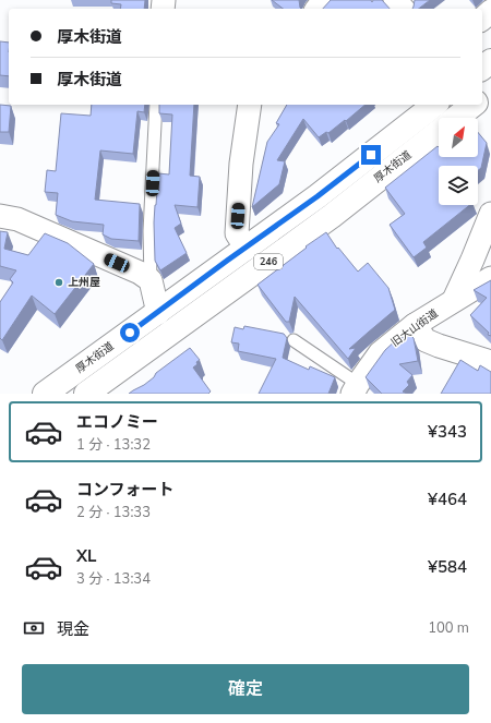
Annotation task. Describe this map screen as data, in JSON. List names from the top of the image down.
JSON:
{
  "streets": {
    "highway": ["厚木街道", "246"],
    "street": ["旧大山街道"]
  },
  "places": ["上州屋"],
  "north": "top right",
  "page": {
    "banner": ["厚木街道", "厚木街道"],
    "list": [
      {
        "name": "エコノミー",
        "note": "1 分 · 13:32",
        "value": "¥343"
      },
      {
        "name": "コンフォート",
        "note": "2 分 · 13:33",
        "value": "¥464"
      },
      {
        "name": "XL",
        "note": "3 分 · 13:34",
        "value": "¥584"
      }
    ],
    "pay": ["現金", "100 m"],
    "buttons": "確定"
  }
}
